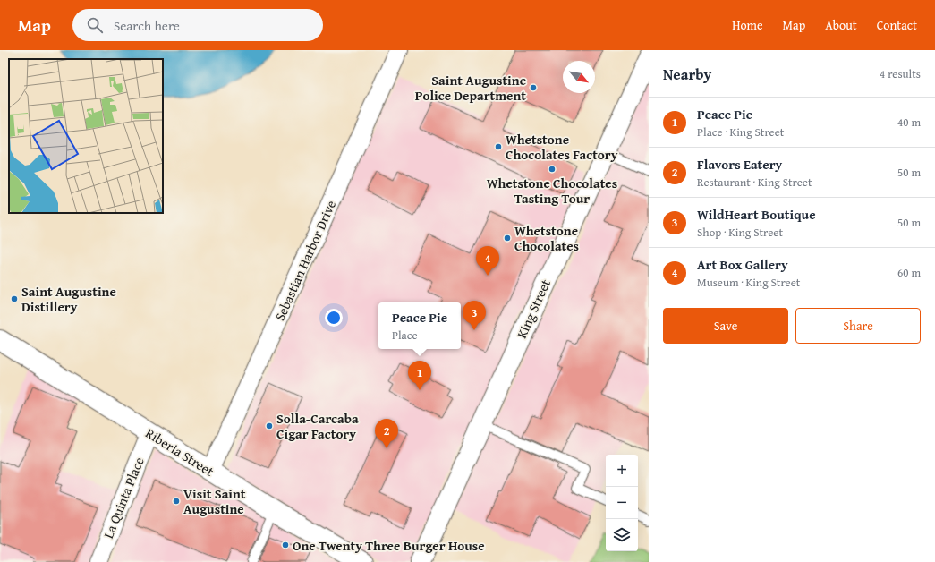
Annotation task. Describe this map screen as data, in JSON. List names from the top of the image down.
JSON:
{
  "streets": {
    "main road": ["King Street", "Riberia Street"],
    "street": ["Sebastian Harbor Drive", "La Quinta Place"]
  },
  "crossings": [
    ["Sebastian Harbor Drive", "Riberia Street"],
    ["Riberia Street", "La Quinta Place"]
  ],
  "places": [
    "Saint Augustine Police Department",
    "Whetstone Chocolates Factory",
    "Whetstone Chocolates Tasting Tour",
    "Whetstone Chocolates",
    "Saint Augustine Distillery",
    "Solla-Carcaba Cigar Factory",
    "Visit Saint Augustine",
    "One Twenty Three Burger House"
  ],
  "north": "bottom right",
  "page": {
    "header": "Map",
    "search": "Search here",
    "nav": [
      "Home",
      "Map",
      "About",
      "Contact"
    ],
    "heading": ["Nearby", "4 results"],
    "list": [
      {
        "mark": "1",
        "name": "Peace Pie",
        "note": "Place · King Street",
        "value": "40 m"
      },
      {
        "mark": "2",
        "name": "Flavors Eatery",
        "note": "Restaurant · King Street",
        "value": "50 m"
      },
      {
        "mark": "3",
        "name": "WildHeart Boutique",
        "note": "Shop · King Street",
        "value": "50 m"
      },
      {
        "mark": "4",
        "name": "Art Box Gallery",
        "note": "Museum · King Street",
        "value": "60 m"
      }
    ],
    "pins": [
      "4",
      "3",
      "1",
      "2"
    ],
    "buttons": ["Save", "Share"],
    "popup": ["Peace Pie", "Place"],
    "map_buttons": ["+", "−"]
  }
}
